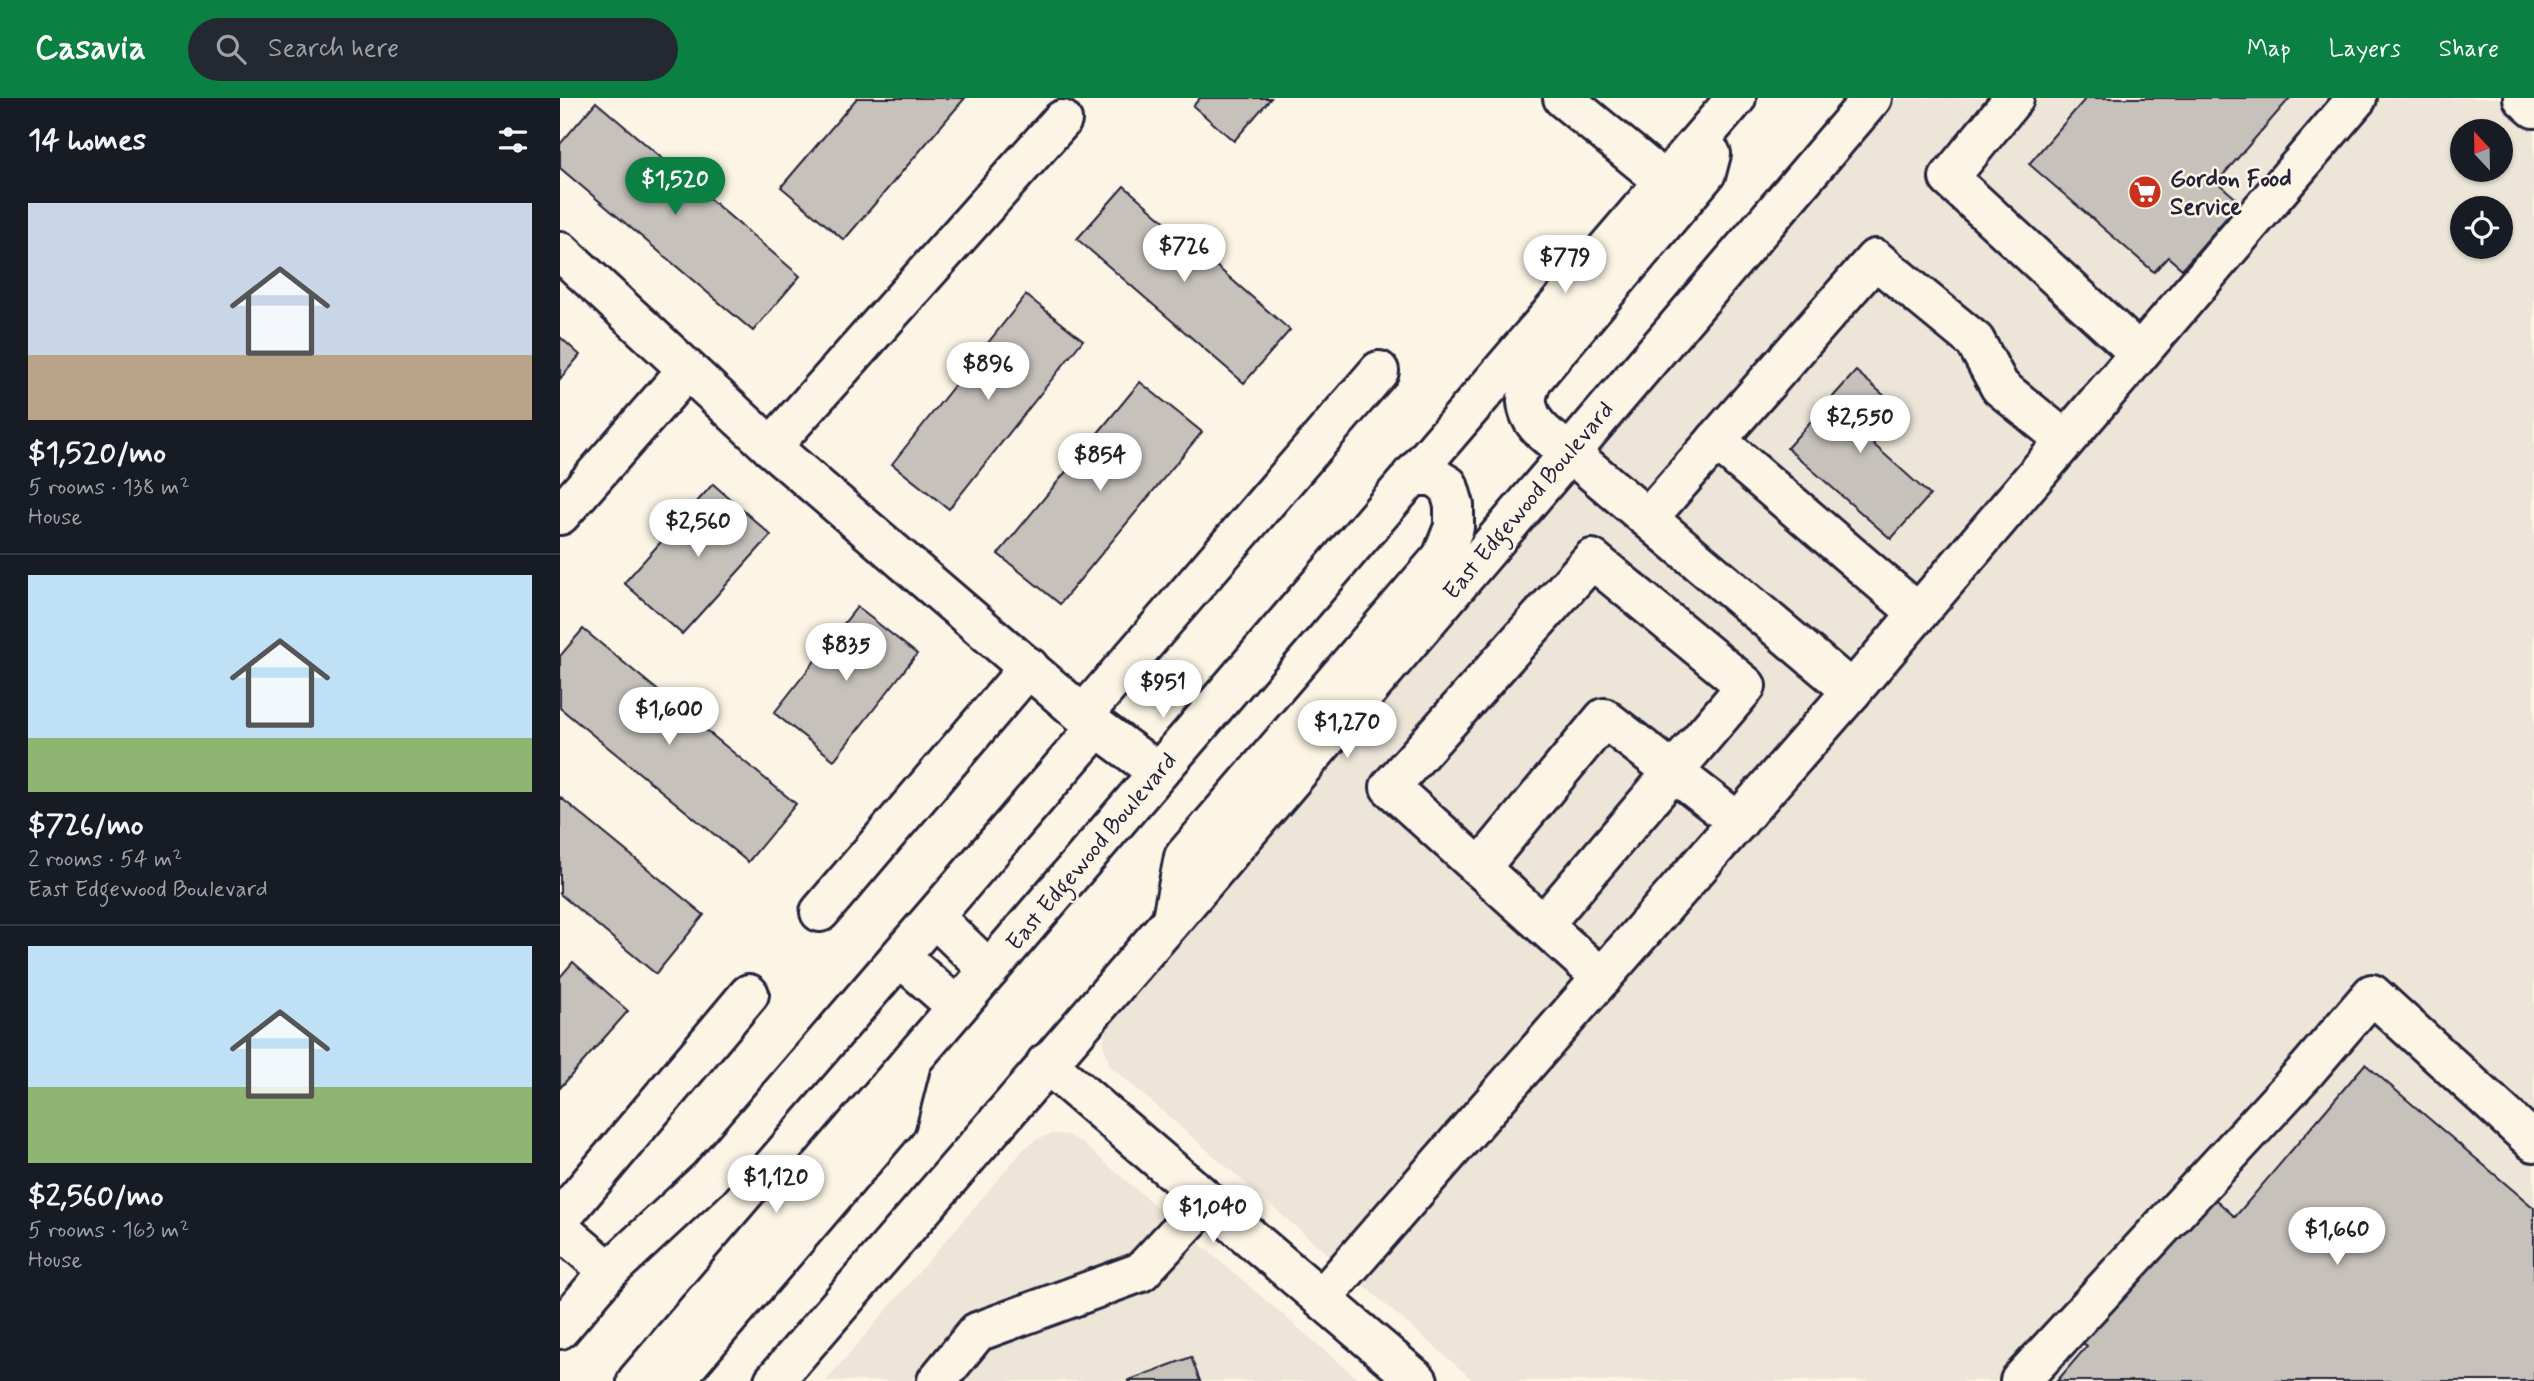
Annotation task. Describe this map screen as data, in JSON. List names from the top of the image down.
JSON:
{
  "streets": {
    "street": ["East Edgewood Boulevard"]
  },
  "places": {
    "supermarket": ["Gordon Food Service"]
  },
  "north": "top",
  "page": {
    "header": "Casavia",
    "search": "Search here",
    "nav": ["Map", "Layers", "Share"],
    "heading": "14 homes",
    "price": [
      "$1,520",
      "$726",
      "$779",
      "$896",
      "$2,550",
      "$854",
      "$2,560",
      "$835",
      "$951",
      "$1,600",
      "$1,270",
      "$1,120",
      "$1,040",
      "$1,660"
    ],
    "list": [
      {
        "name": "$1,520/mo",
        "note": "5 rooms · 138 m² · House"
      },
      {
        "name": "$726/mo",
        "note": "2 rooms · 54 m² · East Edgewood Boulevard"
      },
      {
        "name": "$2,560/mo",
        "note": "5 rooms · 163 m² · House"
      }
    ]
  }
}
